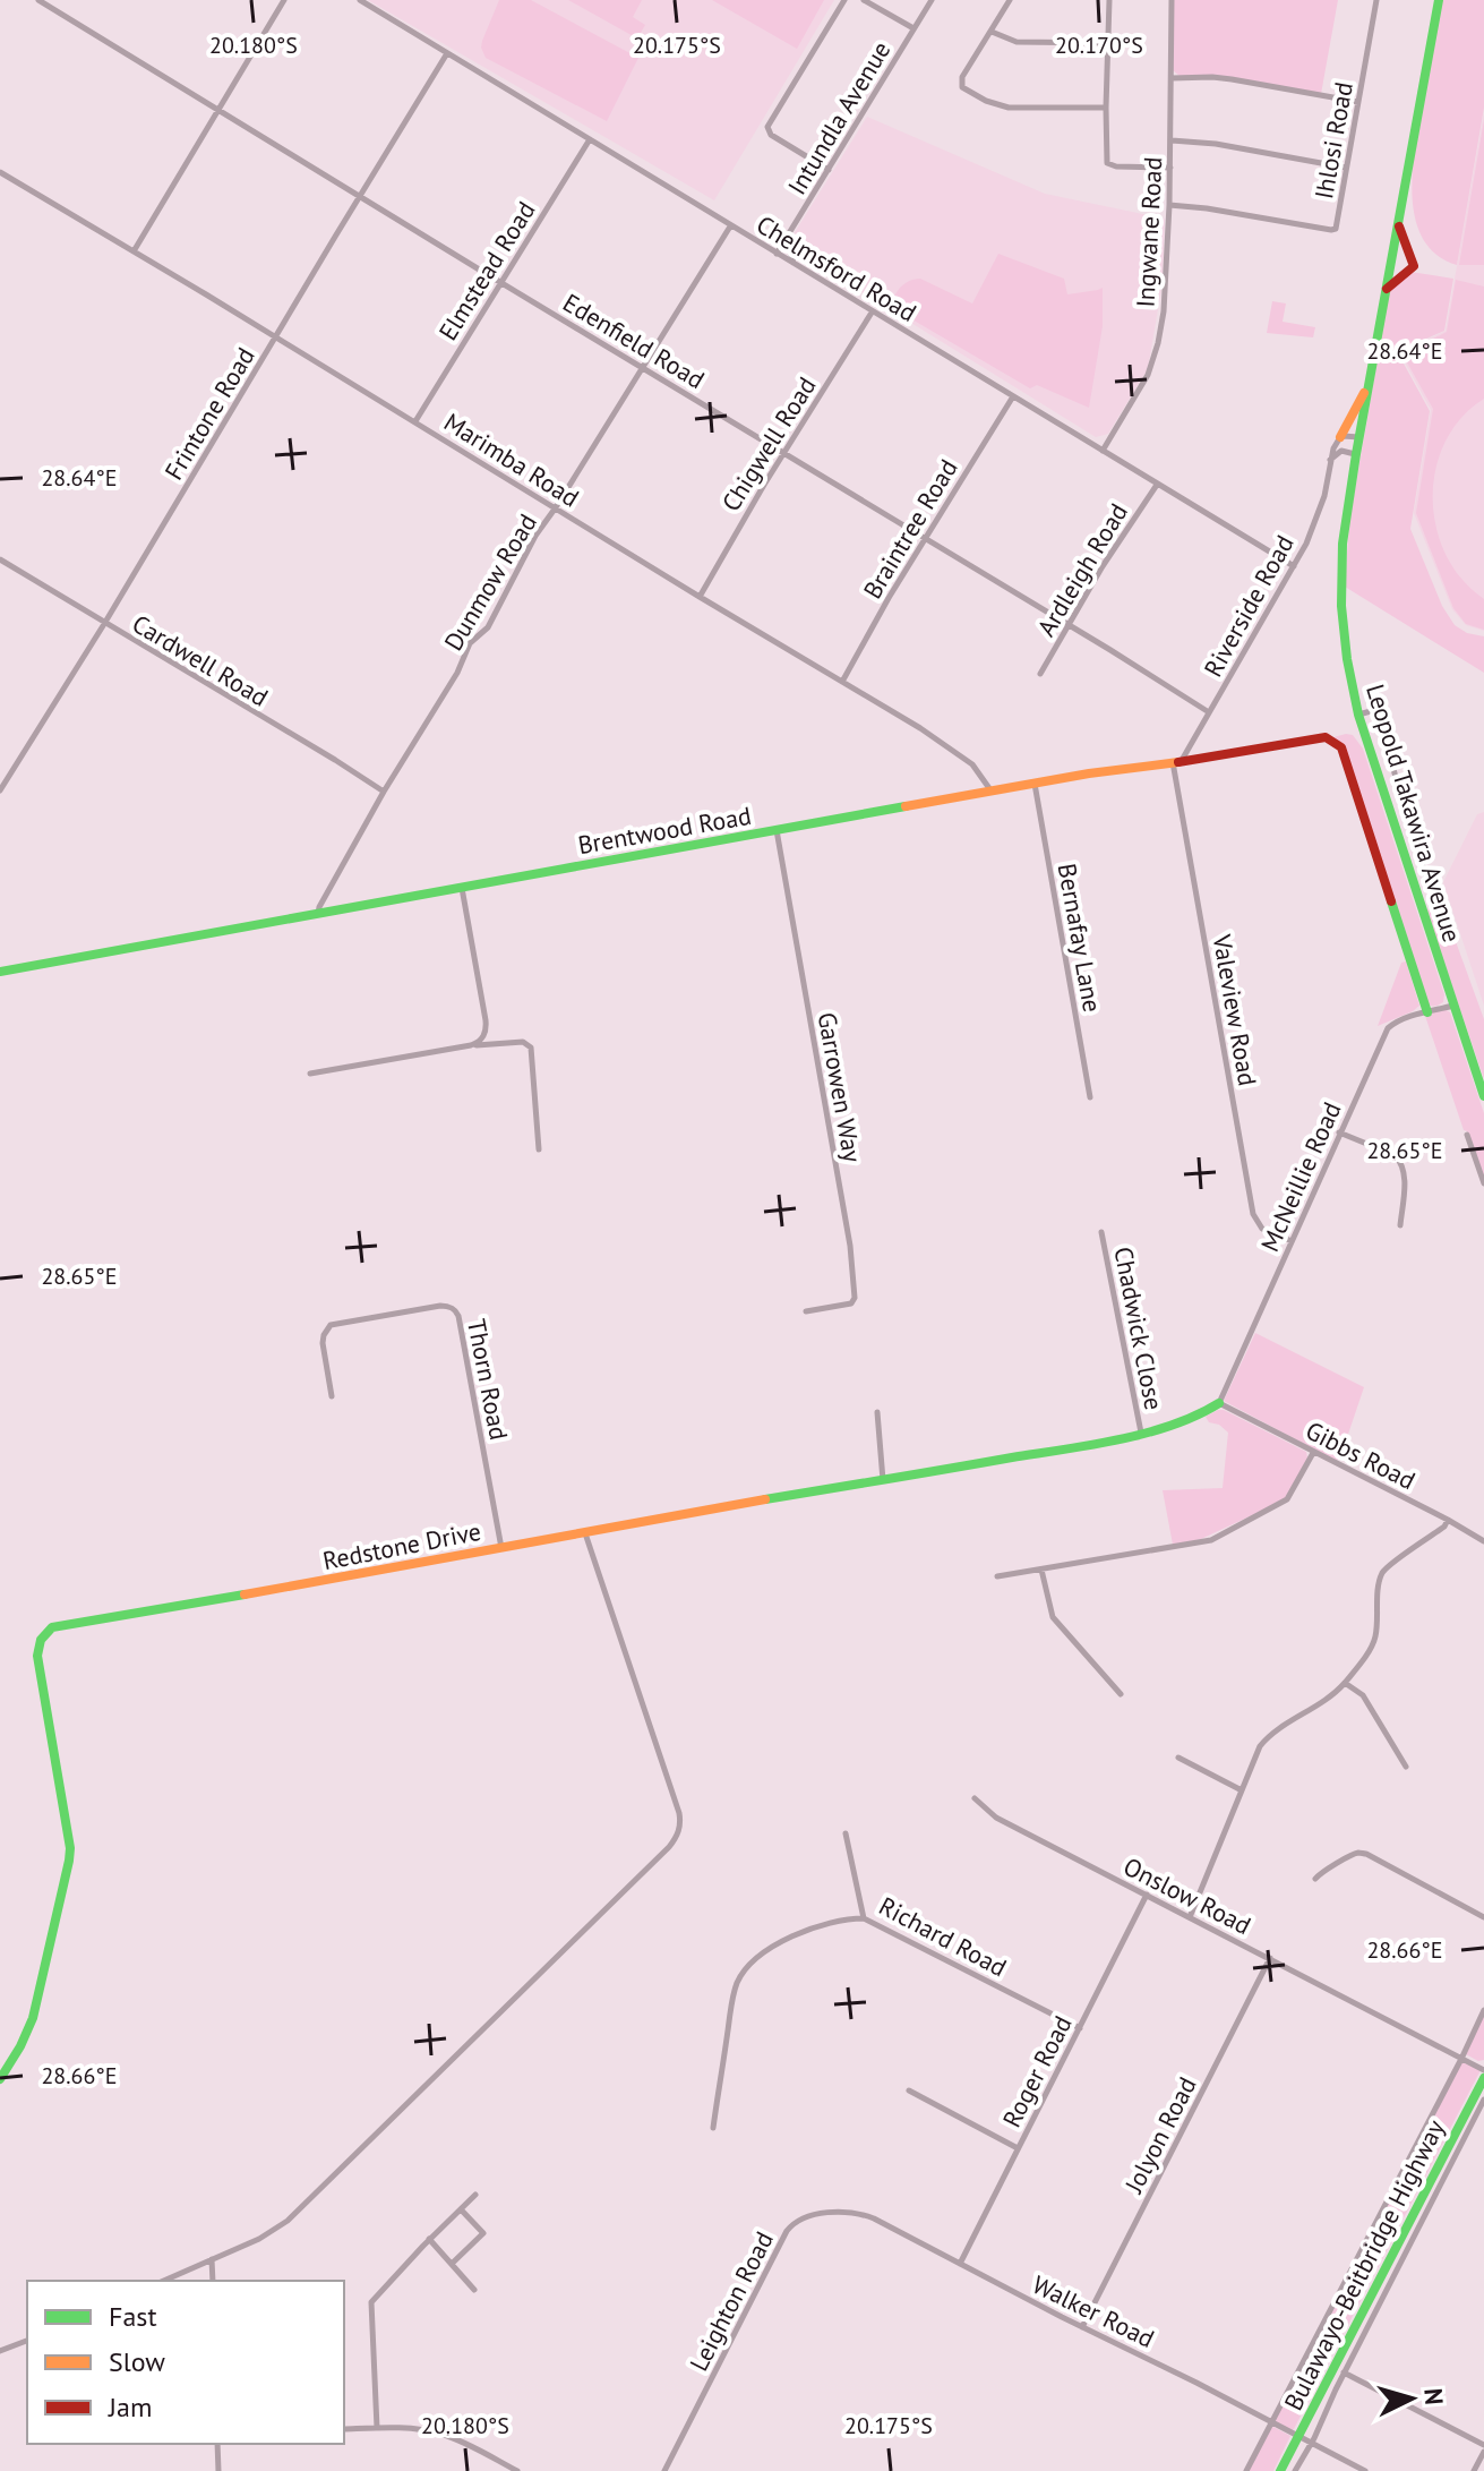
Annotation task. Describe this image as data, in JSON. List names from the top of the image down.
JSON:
{
  "streets": {
    "main road": [
      "Leopold Takawira Avenue",
      "Brentwood Road",
      "Redstone Drive",
      "Bulawayo-Beitbridge Highway"
    ],
    "street": [
      "Intundla Avenue",
      "Ihlosi Road",
      "Ingwane Road",
      "Chelmsford Road",
      "Elmstead Road",
      "Edenfield Road",
      "Frintone Road",
      "Chigwell Road",
      "Marimba Road",
      "Braintree Road",
      "Ardleigh Road",
      "Dunmow Road",
      "Riverside Road",
      "Cardwell Road",
      "Bernafay Lane",
      "Valeview Road",
      "Garrowen Way",
      "McNeillie Road",
      "Chadwick Close",
      "Thorn Road",
      "Gibbs Road",
      "Onslow Road",
      "Richard Road",
      "Roger Road",
      "Jolyon Road",
      "Leighton Road",
      "Walker Road"
    ]
  },
  "crossings": [
    ["Intundla Avenue", "Chelmsford Road"],
    ["Ihlosi Road", "Ingwane Road"],
    ["Ingwane Road", "Chelmsford Road"],
    ["Chelmsford Road", "Elmstead Road"],
    ["Chelmsford Road", "Frintone Road"],
    ["Chelmsford Road", "Chigwell Road"],
    ["Chelmsford Road", "Braintree Road"],
    ["Chelmsford Road", "Ardleigh Road"],
    ["Chelmsford Road", "Dunmow Road"],
    ["Chelmsford Road", "Riverside Road"],
    ["Elmstead Road", "Edenfield Road"],
    ["Elmstead Road", "Marimba Road"],
    ["Edenfield Road", "Frintone Road"],
    ["Edenfield Road", "Chigwell Road"],
    ["Edenfield Road", "Braintree Road"],
    ["Edenfield Road", "Ardleigh Road"],
    ["Edenfield Road", "Dunmow Road"],
    ["Edenfield Road", "Riverside Road"],
    ["Frintone Road", "Marimba Road"],
    ["Frintone Road", "Cardwell Road"],
    ["Chigwell Road", "Marimba Road"],
    ["Marimba Road", "Braintree Road"],
    ["Marimba Road", "Dunmow Road"],
    ["Marimba Road", "Brentwood Road"],
    ["Dunmow Road", "Cardwell Road"],
    ["Dunmow Road", "Brentwood Road"],
    ["Riverside Road", "Brentwood Road"],
    ["Riverside Road", "Valeview Road"],
    ["Leopold Takawira Avenue", "McNeillie Road"],
    ["Brentwood Road", "Bernafay Lane"],
    ["Brentwood Road", "Valeview Road"],
    ["Brentwood Road", "Garrowen Way"],
    ["Brentwood Road", "McNeillie Road"],
    ["Valeview Road", "McNeillie Road"],
    ["McNeillie Road", "Gibbs Road"],
    ["McNeillie Road", "Redstone Drive"],
    ["Chadwick Close", "Redstone Drive"],
    ["Thorn Road", "Redstone Drive"],
    ["Gibbs Road", "Redstone Drive"],
    ["Onslow Road", "Roger Road"],
    ["Onslow Road", "Jolyon Road"],
    ["Richard Road", "Roger Road"],
    ["Roger Road", "Walker Road"],
    ["Jolyon Road", "Walker Road"],
    ["Bulawayo-Beitbridge Highway", "Walker Road"],
    ["Leighton Road", "Walker Road"]
  ],
  "legend": ["Fast", "Slow", "Jam"],
  "north": "right",
  "coordinates": [
    "20.180°S",
    "20.175°S",
    "20.170°S",
    "28.64°E",
    "28.65°E",
    "28.66°E"
  ]
}
